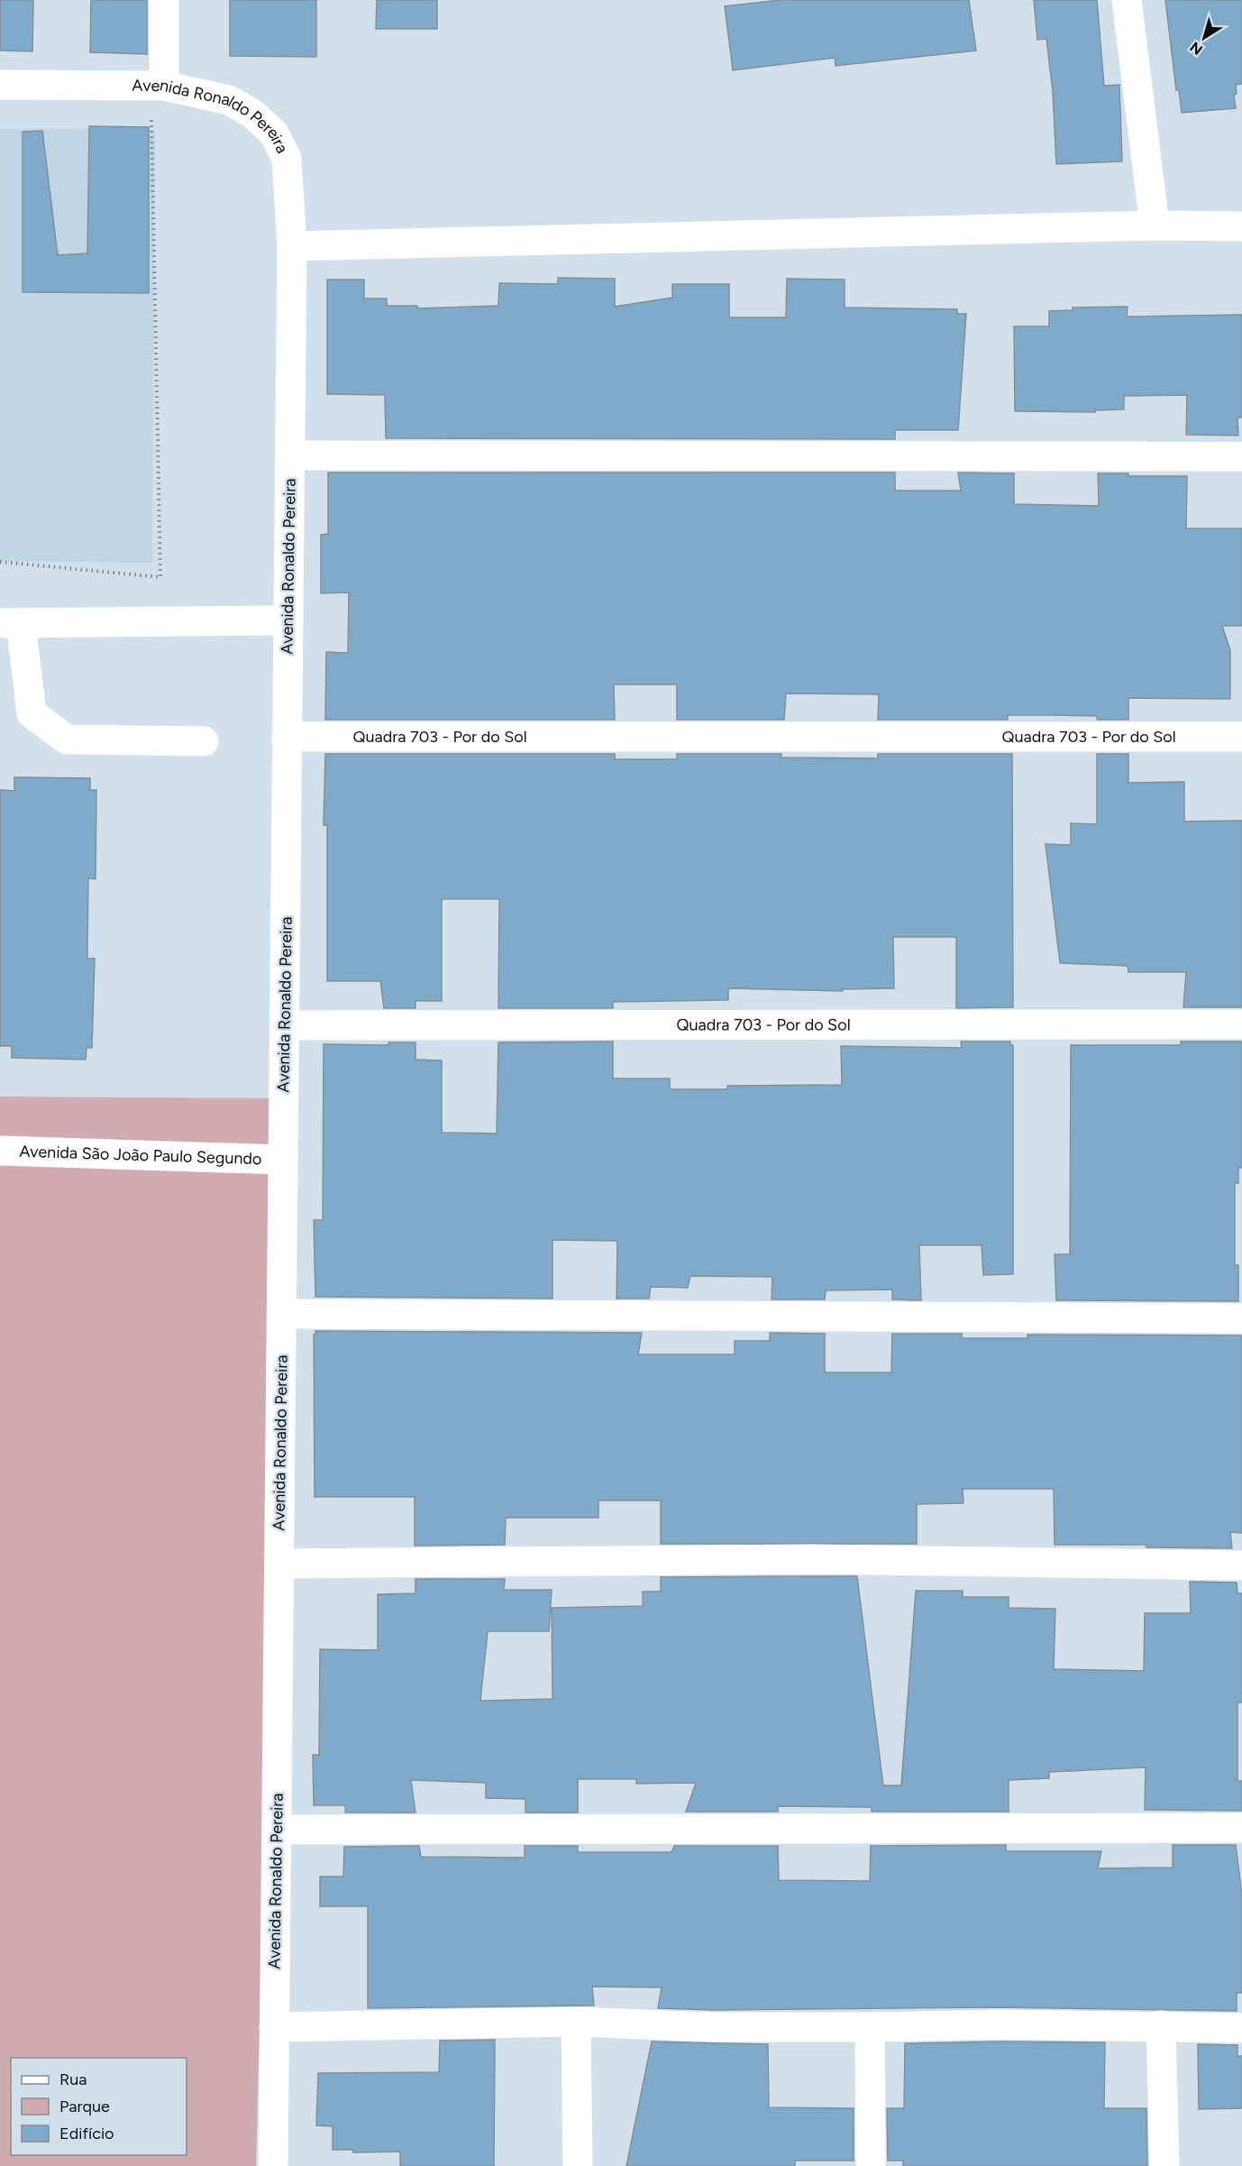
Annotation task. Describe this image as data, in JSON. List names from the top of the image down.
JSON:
{
  "streets": {
    "street": ["Avenida Ronaldo Pereira", "Quadra 703 - Por do Sol", "Avenida São João Paulo Segundo"]
  },
  "crossings": [
    ["Avenida Ronaldo Pereira", "Quadra 703 - Por do Sol"],
    ["Avenida Ronaldo Pereira", "Avenida São João Paulo Segundo"]
  ],
  "legend": ["Rua", "Parque", "Edifício"],
  "north": "bottom left"
}
